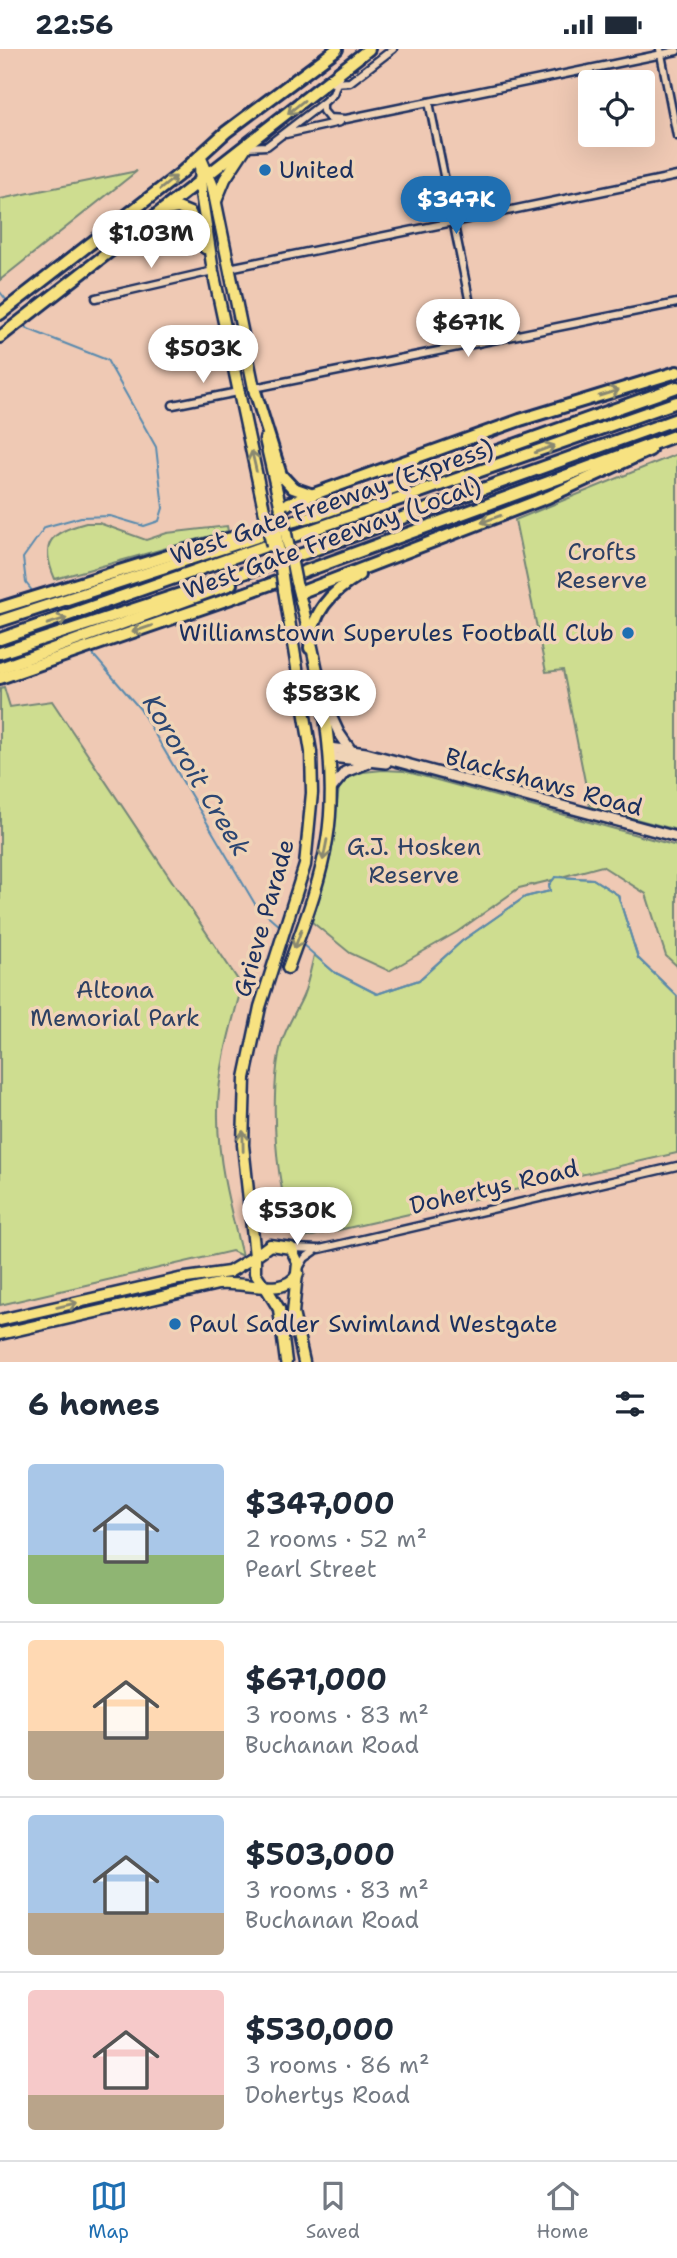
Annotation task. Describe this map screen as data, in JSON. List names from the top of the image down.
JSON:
{
  "streets": {
    "highway": ["West Gate Freeway (Express)", "West Gate Freeway (Local)"],
    "main road": ["Blackshaws Road", "Grieve Parade"],
    "street": ["Dohertys Road"]
  },
  "crossings": [
    ["West Gate Freeway (Express)", "West Gate Freeway (Local)"],
    ["Blackshaws Road", "Grieve Parade"],
    ["Grieve Parade", "Dohertys Road"]
  ],
  "water": ["Kororoit Creek"],
  "parks": ["Crofts Reserve", "G.J. Hosken Reserve", "Altona Memorial Park"],
  "places": ["United", "Williamstown Superules Football Club", "Paul Sadler Swimland Westgate"],
  "page": {
    "status": "22:56",
    "price": [
      "$347K",
      "$1.03M",
      "$671K",
      "$503K",
      "$583K",
      "$530K"
    ],
    "heading": "6 homes",
    "list": [
      {
        "name": "$347,000",
        "note": "2 rooms · 52 m² · Pearl Street"
      },
      {
        "name": "$671,000",
        "note": "3 rooms · 83 m² · Buchanan Road"
      },
      {
        "name": "$503,000",
        "note": "3 rooms · 83 m² · Buchanan Road"
      },
      {
        "name": "$530,000",
        "note": "3 rooms · 86 m² · Dohertys Road"
      }
    ],
    "tabs": ["Map", "Saved", "Home"]
  }
}
